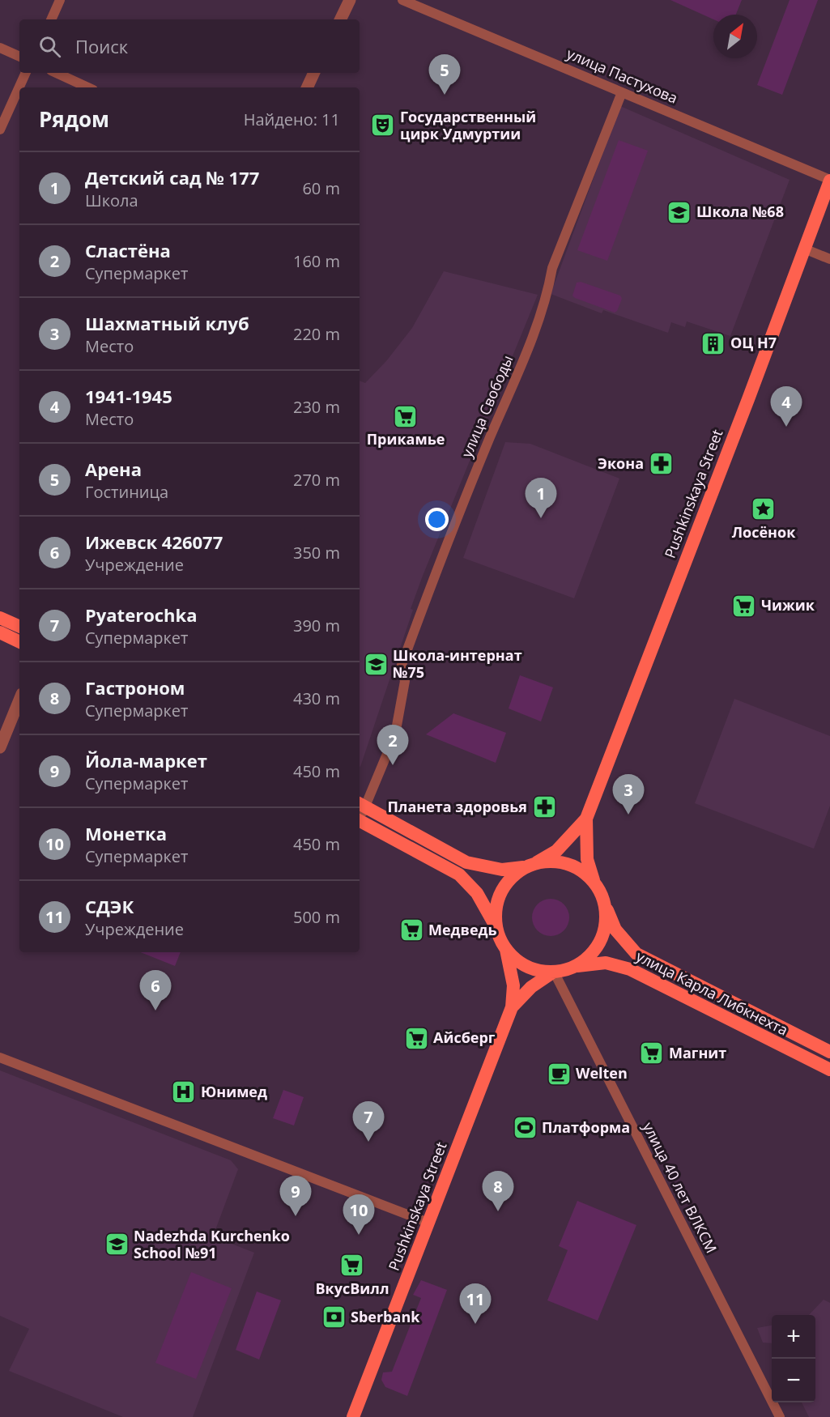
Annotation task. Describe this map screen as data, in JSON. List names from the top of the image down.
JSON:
{
  "streets": {
    "main road": ["Pushkinskaya Street", "улица Карла Либкнехта"],
    "street": ["улица Пастухова", "улица Свободы", "улица 40 лет ВЛКСМ"]
  },
  "crossings": [
    ["улица Пастухова", "улица Свободы"],
    ["улица Пастухова", "Pushkinskaya Street"],
    ["Pushkinskaya Street", "улица Карла Либкнехта"],
    ["Pushkinskaya Street", "улица 40 лет ВЛКСМ"],
    ["улица Карла Либкнехта", "улица 40 лет ВЛКСМ"]
  ],
  "places": {
    "theatre": ["Государственный цирк Удмуртии"],
    "school or university": ["Школа №68", "Школа-интернат №75", "Nadezhda Kurchenko School №91"],
    "building": ["ОЦ H7"],
    "supermarket": [
      "Прикамье",
      "Чижик",
      "Медведь",
      "Айсберг",
      "Магнит",
      "ВкусВилл"
    ],
    "pharmacy": ["Экона", "Планета здоровья"],
    "place": ["Лосёнок"],
    "cafe": ["Welten"],
    "hospital": ["Юнимед"],
    "sports": ["Платформа"],
    "bank": ["Sberbank"]
  },
  "north": "top right",
  "page": {
    "search": "Поиск",
    "pins": [
      "5",
      "4",
      "1",
      "2",
      "3",
      "6",
      "7",
      "8",
      "9",
      "10",
      "11"
    ],
    "heading": ["Рядом", "Найдено: 11"],
    "list": [
      {
        "mark": "1",
        "name": "Детский сад № 177",
        "note": "Школа",
        "value": "60 m"
      },
      {
        "mark": "2",
        "name": "Сластёна",
        "note": "Супермаркет",
        "value": "160 m"
      },
      {
        "mark": "3",
        "name": "Шахматный клуб",
        "note": "Место",
        "value": "220 m"
      },
      {
        "mark": "4",
        "name": "1941-1945",
        "note": "Место",
        "value": "230 m"
      },
      {
        "mark": "5",
        "name": "Арена",
        "note": "Гостиница",
        "value": "270 m"
      },
      {
        "mark": "6",
        "name": "Ижевск 426077",
        "note": "Учреждение",
        "value": "350 m"
      },
      {
        "mark": "7",
        "name": "Pyaterochka",
        "note": "Супермаркет",
        "value": "390 m"
      },
      {
        "mark": "8",
        "name": "Гастроном",
        "note": "Супермаркет",
        "value": "430 m"
      },
      {
        "mark": "9",
        "name": "Йола-маркет",
        "note": "Супермаркет",
        "value": "450 m"
      },
      {
        "mark": "10",
        "name": "Монетка",
        "note": "Супермаркет",
        "value": "450 m"
      },
      {
        "mark": "11",
        "name": "СДЭК",
        "note": "Учреждение",
        "value": "500 m"
      }
    ],
    "map_buttons": ["+", "−"]
  }
}
